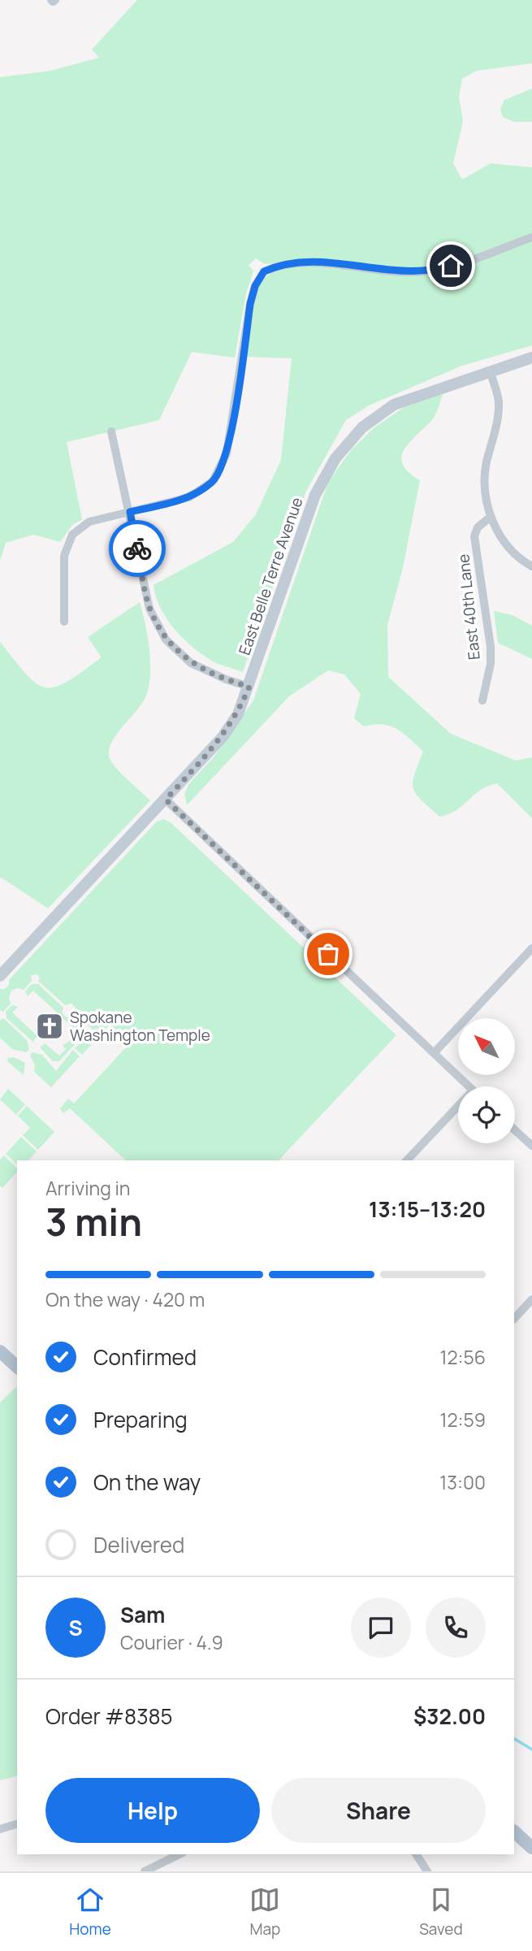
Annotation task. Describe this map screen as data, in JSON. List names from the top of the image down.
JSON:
{
  "streets": {
    "street": ["East Belle Terre Avenue", "East 40th Lane"]
  },
  "places": {
    "church": ["Spokane Washington Temple"]
  },
  "north": "top left",
  "page": {
    "heading": ["3 min", "Arriving in", "13:15–13:20"],
    "panel": [
      "Sam",
      "Courier · 4.9",
      "Order #8385",
      "$32.00"
    ],
    "bar": "On the way · 420 m",
    "list": [
      ["Confirmed", "12:56"],
      ["Preparing", "12:59"],
      ["On the way", "13:00"],
      "Delivered"
    ],
    "round": "S",
    "buttons": ["Help", "Share"],
    "tabs": ["Home", "Map", "Saved"]
  }
}
